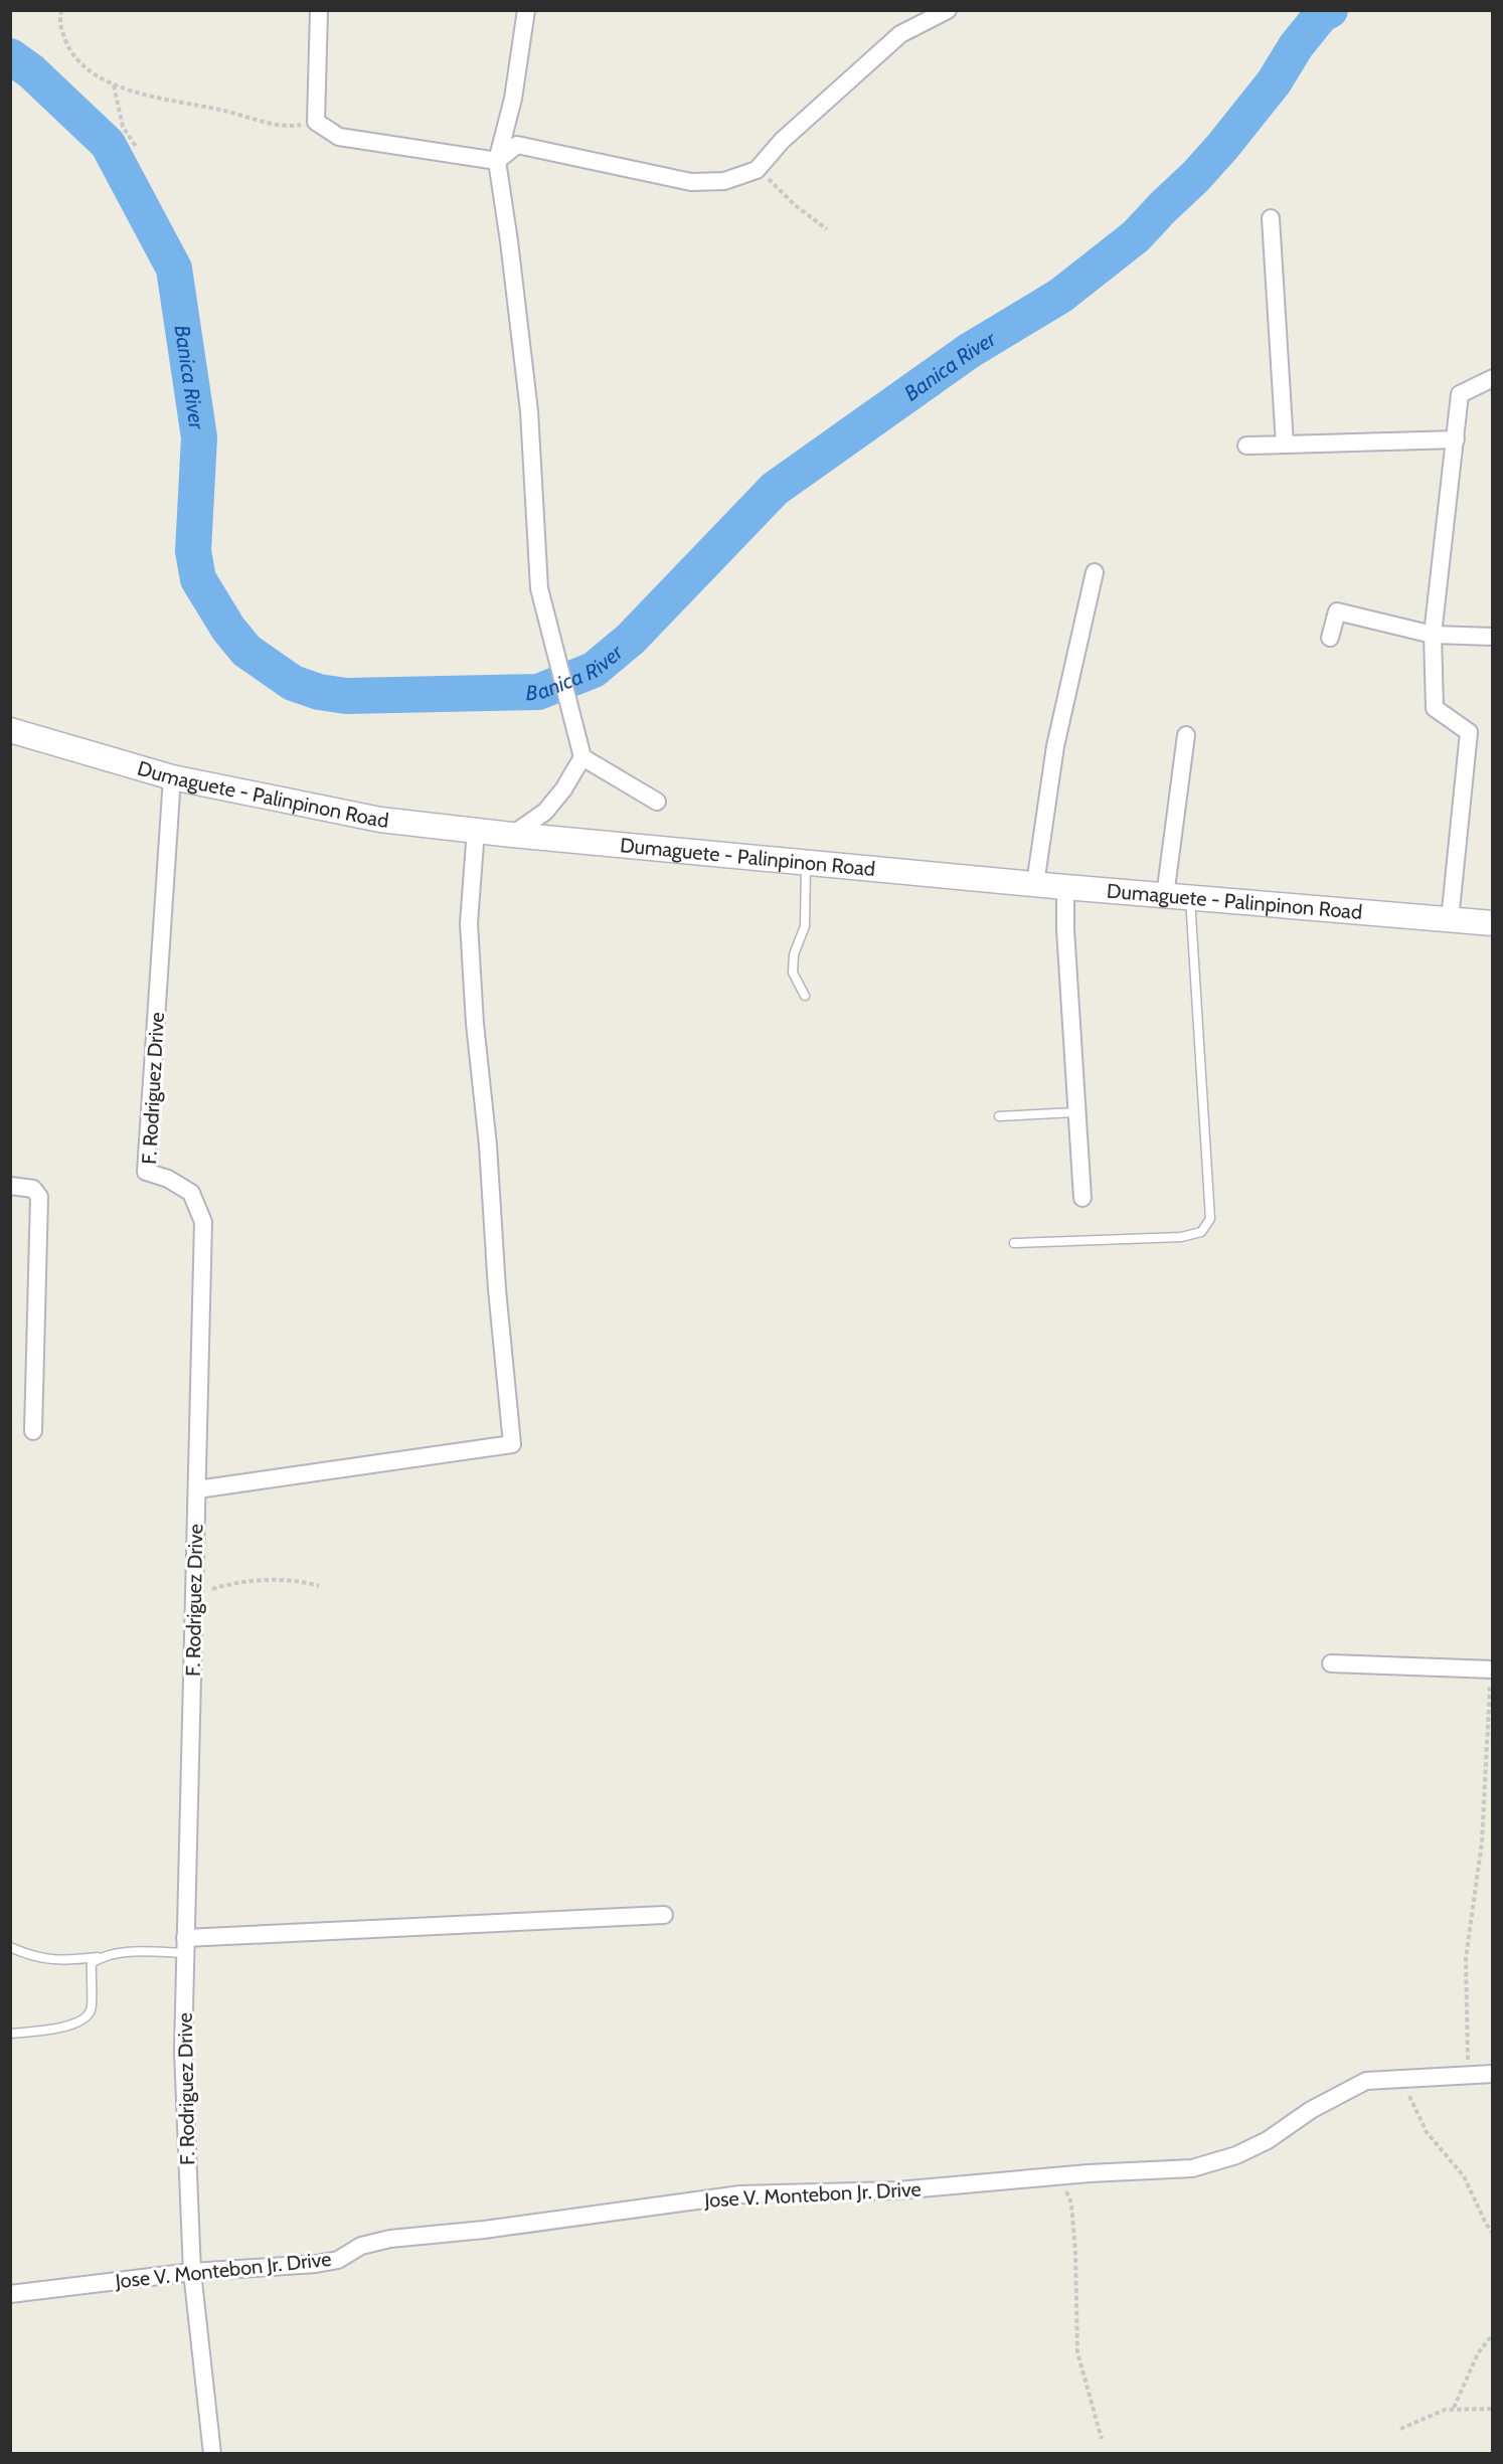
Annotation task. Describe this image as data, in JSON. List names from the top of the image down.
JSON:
{
  "streets": {
    "main road": ["Dumaguete - Palinpinon Road"],
    "street": ["F. Rodriguez Drive", "Jose V. Montebon Jr. Drive"]
  },
  "crossings": [
    ["Dumaguete - Palinpinon Road", "F. Rodriguez Drive"],
    ["F. Rodriguez Drive", "Jose V. Montebon Jr. Drive"]
  ],
  "water": ["Banica River"]
}
